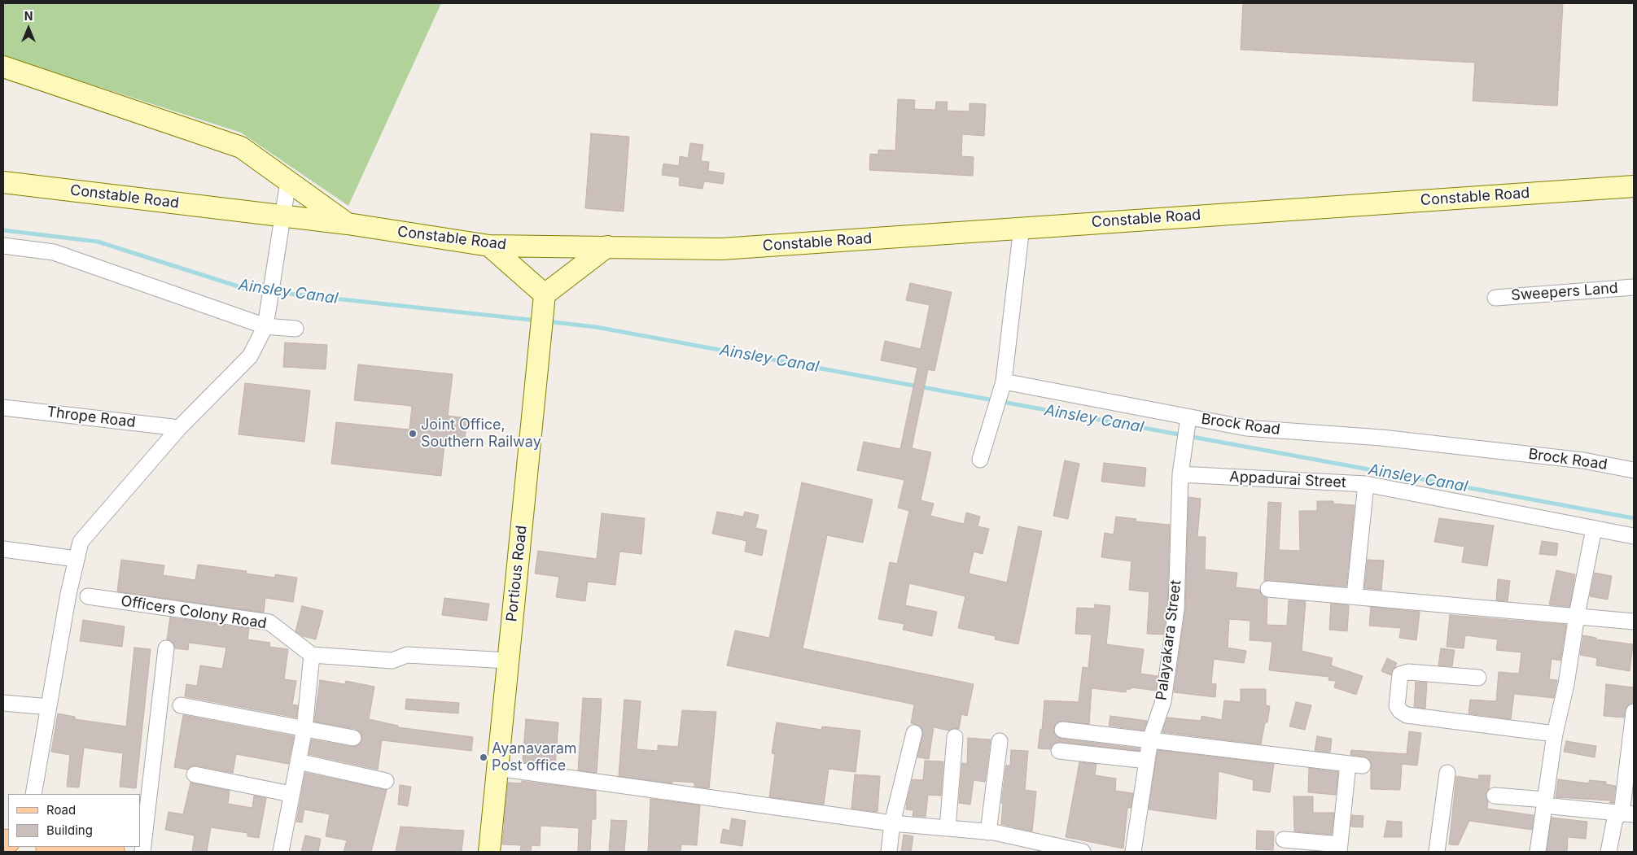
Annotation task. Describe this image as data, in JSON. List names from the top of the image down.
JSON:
{
  "streets": {
    "street": [
      "Constable Road",
      "Sweepers Land",
      "Thrope Road",
      "Brock Road",
      "Appadurai Street",
      "Portious Road",
      "Officers Colony Road",
      "Palayakara Street"
    ]
  },
  "crossings": [
    ["Brock Road", "Palayakara Street"],
    ["Appadurai Street", "Palayakara Street"]
  ],
  "water": ["Ainsley Canal"],
  "places": ["Joint Office, Southern Railway", "Ayanavaram Post office"],
  "legend": ["Road", "Building"],
  "north": "top"
}
